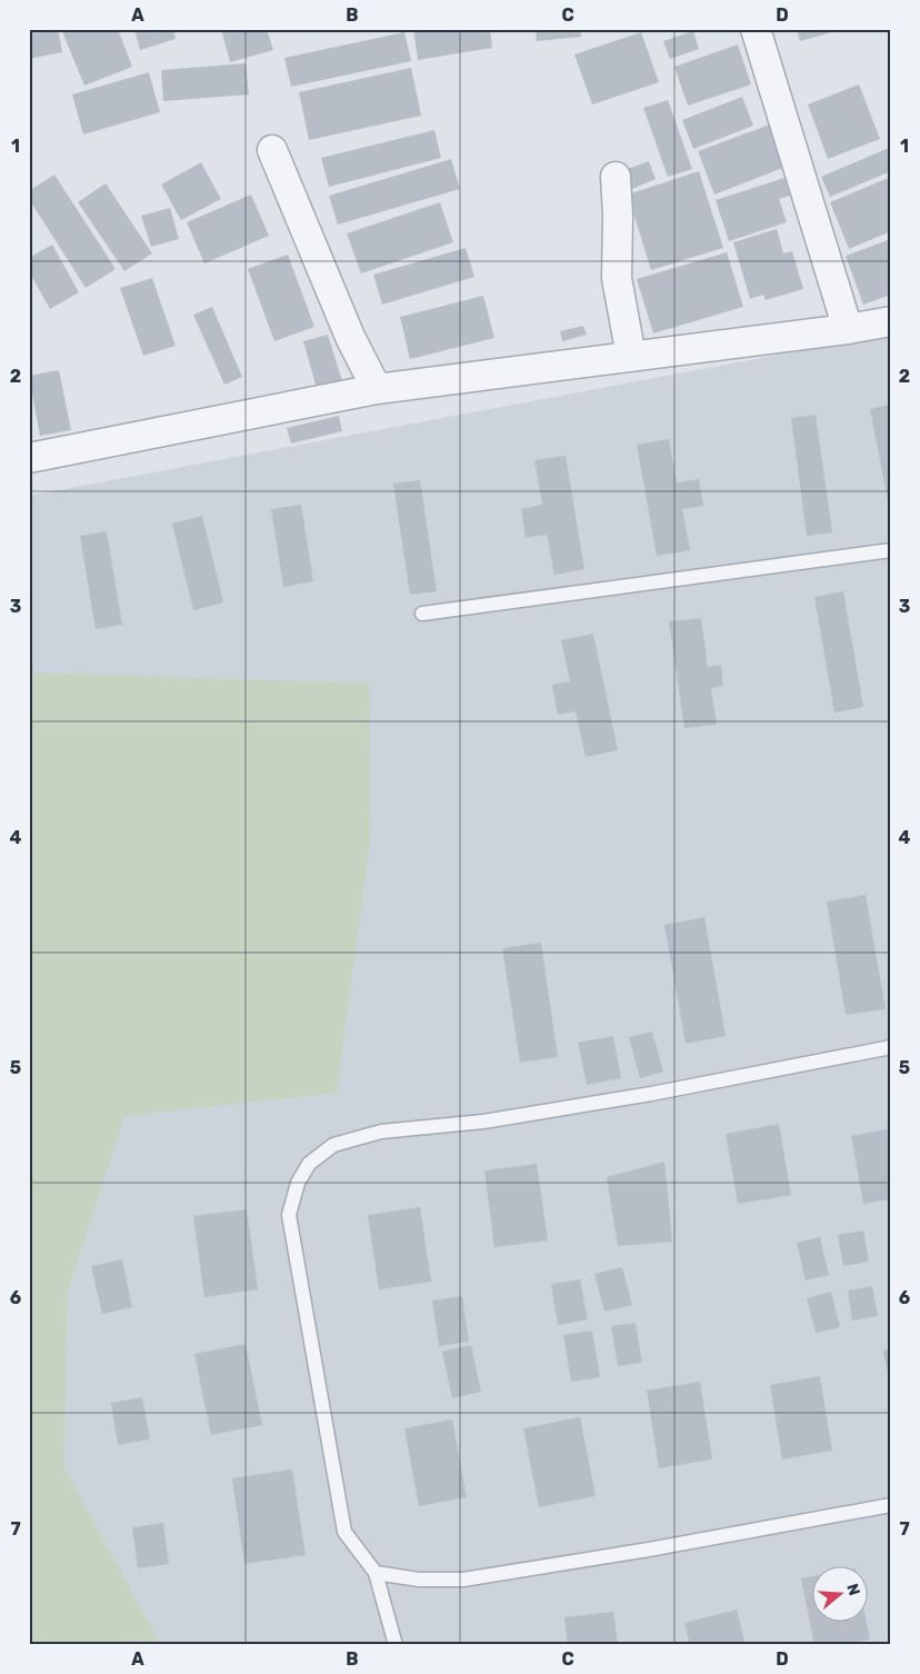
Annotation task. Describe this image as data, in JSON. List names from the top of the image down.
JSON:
{
  "north": "right",
  "grid": {
    "columns": [
      "A",
      "B",
      "C",
      "D"
    ],
    "rows": [
      "1",
      "2",
      "3",
      "4",
      "5",
      "6",
      "7"
    ]
  }
}
